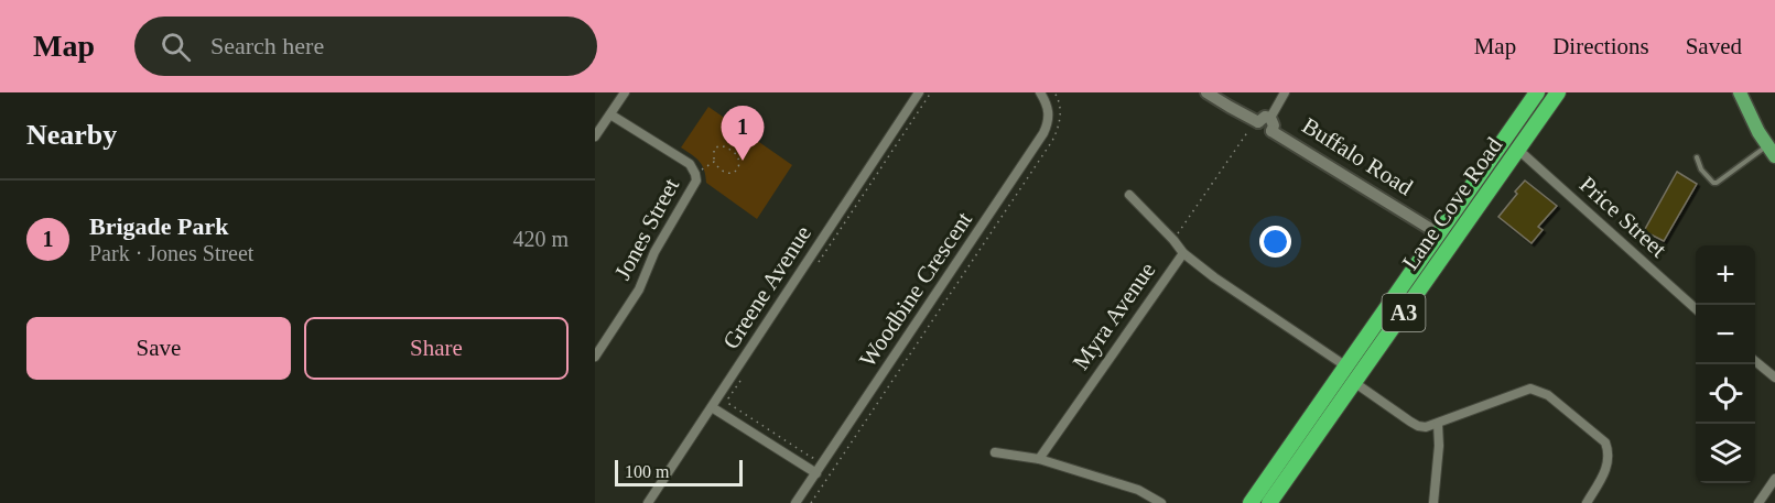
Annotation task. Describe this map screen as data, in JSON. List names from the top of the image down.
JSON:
{
  "streets": {
    "highway": ["Buffalo Road", "Lane Cove Road", "A3"],
    "street": [
      "Price Street",
      "Jones Street",
      "Greene Avenue",
      "Woodbine Crescent",
      "Myra Avenue"
    ]
  },
  "crossings": [
    ["Buffalo Road", "Lane Cove Road"],
    ["Lane Cove Road", "Price Street"],
    ["Lane Cove Road", "Myra Avenue"]
  ],
  "scale_bar": "100 m",
  "page": {
    "header": "Map",
    "search": "Search here",
    "nav": ["Map", "Directions", "Saved"],
    "heading": "Nearby",
    "pins": "1",
    "list": [
      {
        "mark": "1",
        "name": "Brigade Park",
        "note": "Park · Jones Street",
        "value": "420 m"
      }
    ],
    "map_buttons": ["+", "−"],
    "buttons": ["Save", "Share"],
    "scale": "100 m"
  }
}
